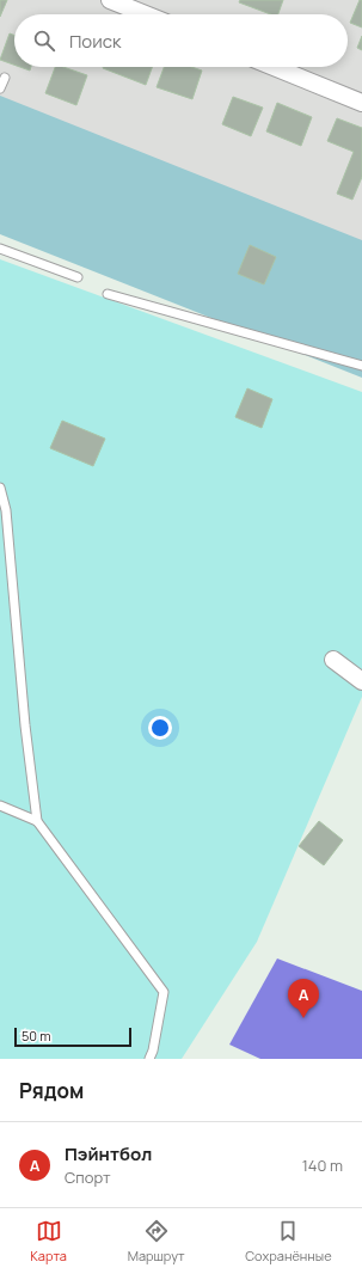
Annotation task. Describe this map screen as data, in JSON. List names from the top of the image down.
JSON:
{
  "scale_bar": "50 m",
  "page": {
    "search": "Поиск",
    "pins": "A",
    "scale": "50 m",
    "heading": "Рядом",
    "list": [
      {
        "mark": "A",
        "name": "Пэйнтбол",
        "note": "Спорт",
        "value": "140 m"
      }
    ],
    "nav": ["Карта", "Маршрут", "Сохранённые"]
  }
}
